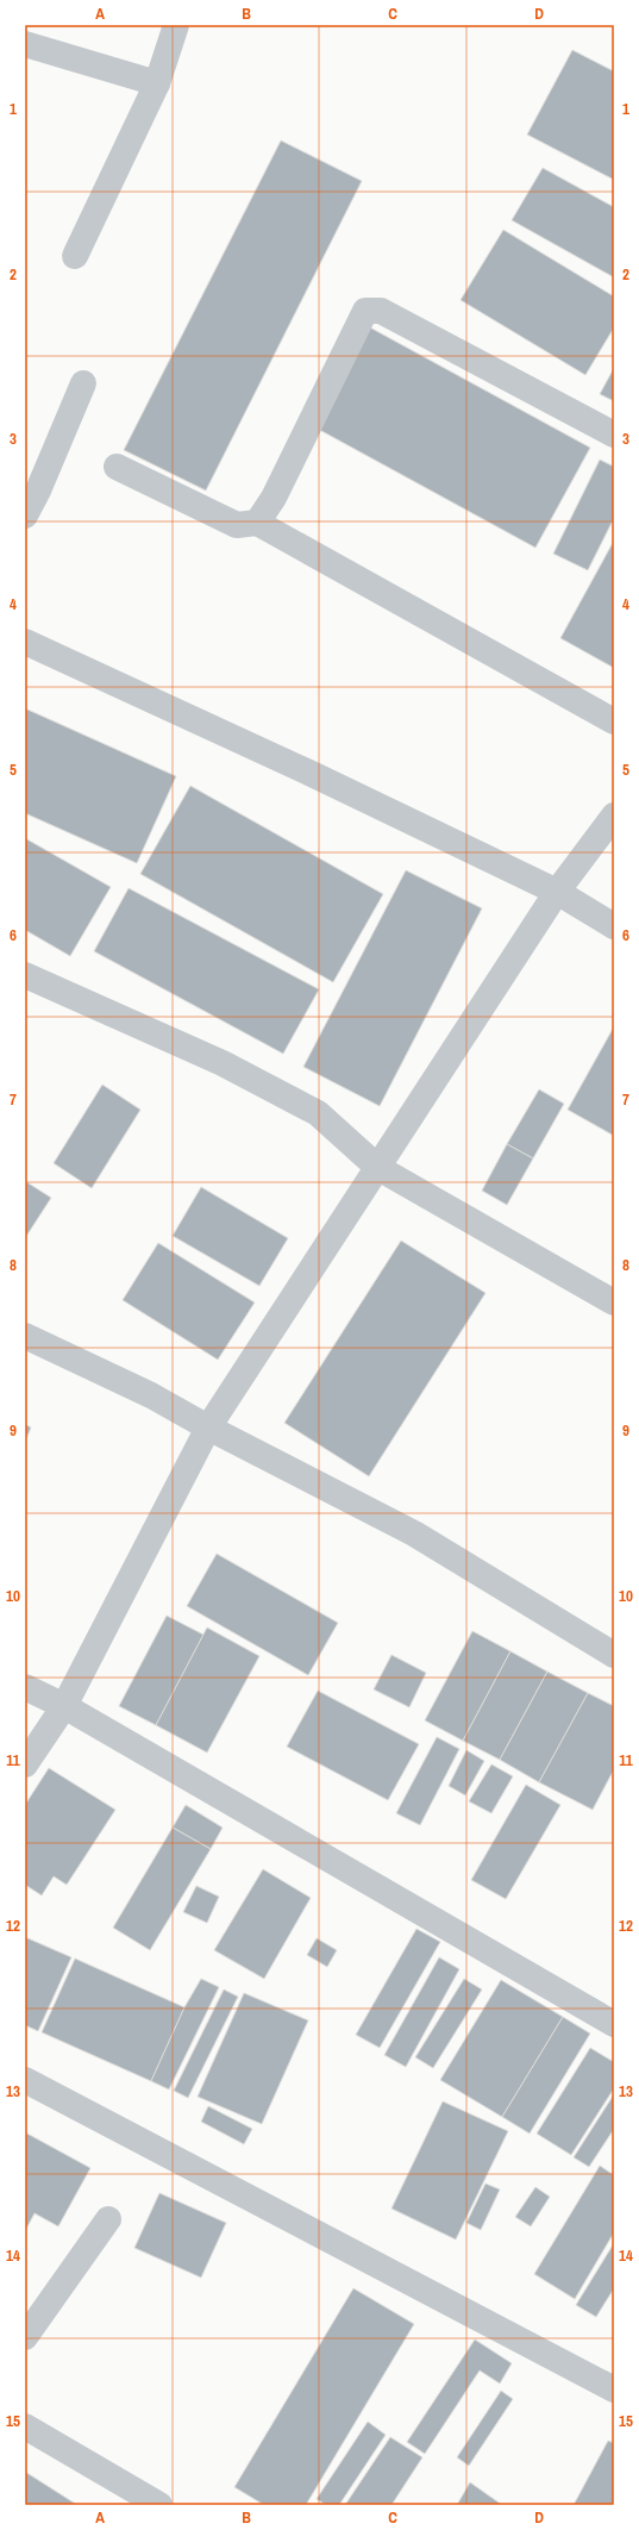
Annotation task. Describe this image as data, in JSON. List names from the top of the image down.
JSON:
{
  "grid": {
    "columns": [
      "A",
      "B",
      "C",
      "D"
    ],
    "rows": [
      "1",
      "2",
      "3",
      "4",
      "5",
      "6",
      "7",
      "8",
      "9",
      "10",
      "11",
      "12",
      "13",
      "14",
      "15"
    ]
  }
}
